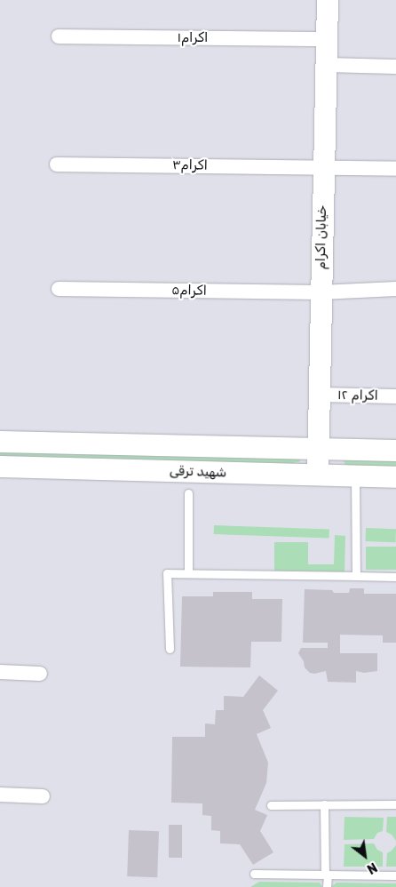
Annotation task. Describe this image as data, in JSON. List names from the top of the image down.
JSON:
{
  "streets": {
    "main road": ["خیابان اکرام", "شهید ترقی"],
    "street": [
      "اکرام۱",
      "اکرام۳",
      "اکرام۵",
      "اکرام ۱۲"
    ]
  },
  "crossings": [
    ["اکرام۱", "خیابان اکرام"],
    ["اکرام۳", "خیابان اکرام"],
    ["خیابان اکرام", "اکرام۵"],
    ["خیابان اکرام", "اکرام ۱۲"],
    ["خیابان اکرام", "شهید ترقی"]
  ],
  "north": "bottom right"
}
